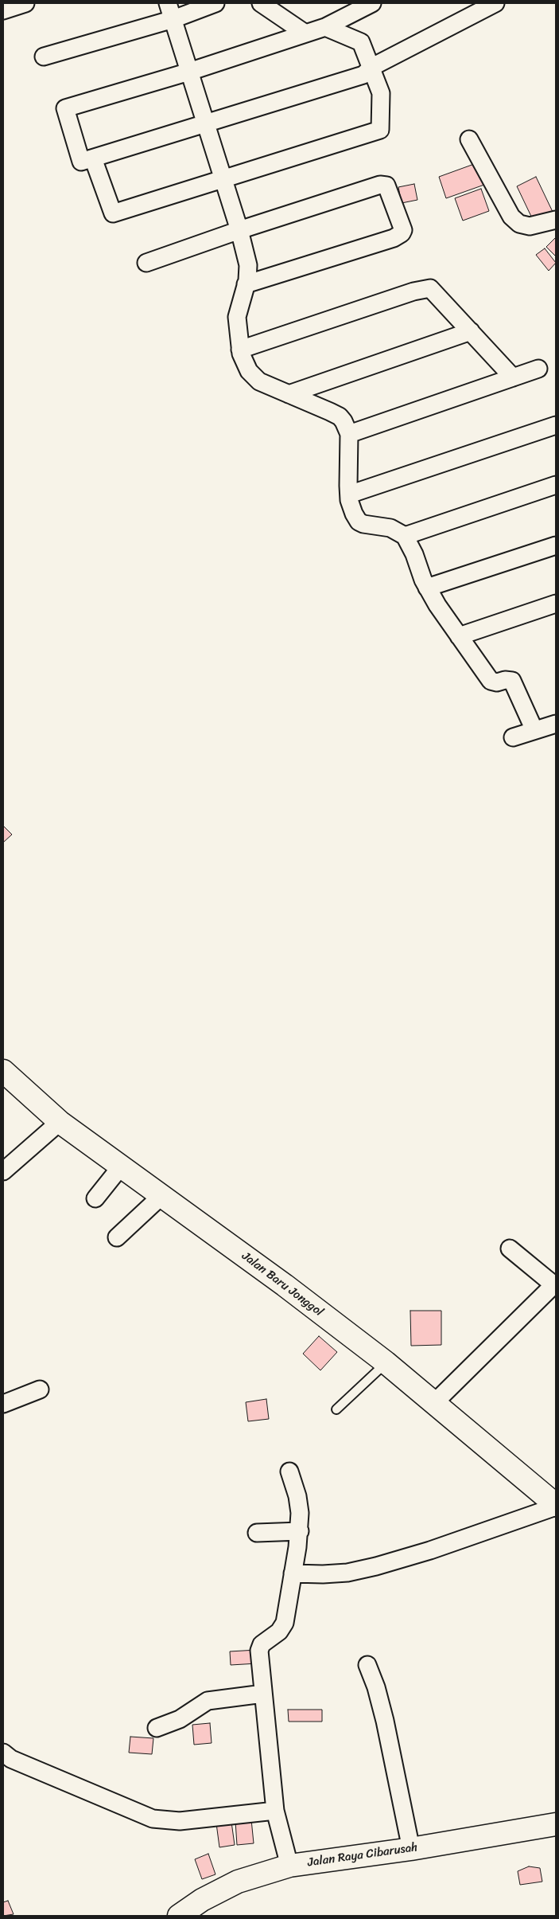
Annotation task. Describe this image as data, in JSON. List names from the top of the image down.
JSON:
{
  "streets": {
    "main road": ["Jalan Baru Jonggol", "Jalan Raya Cibarusah"]
  }
}
